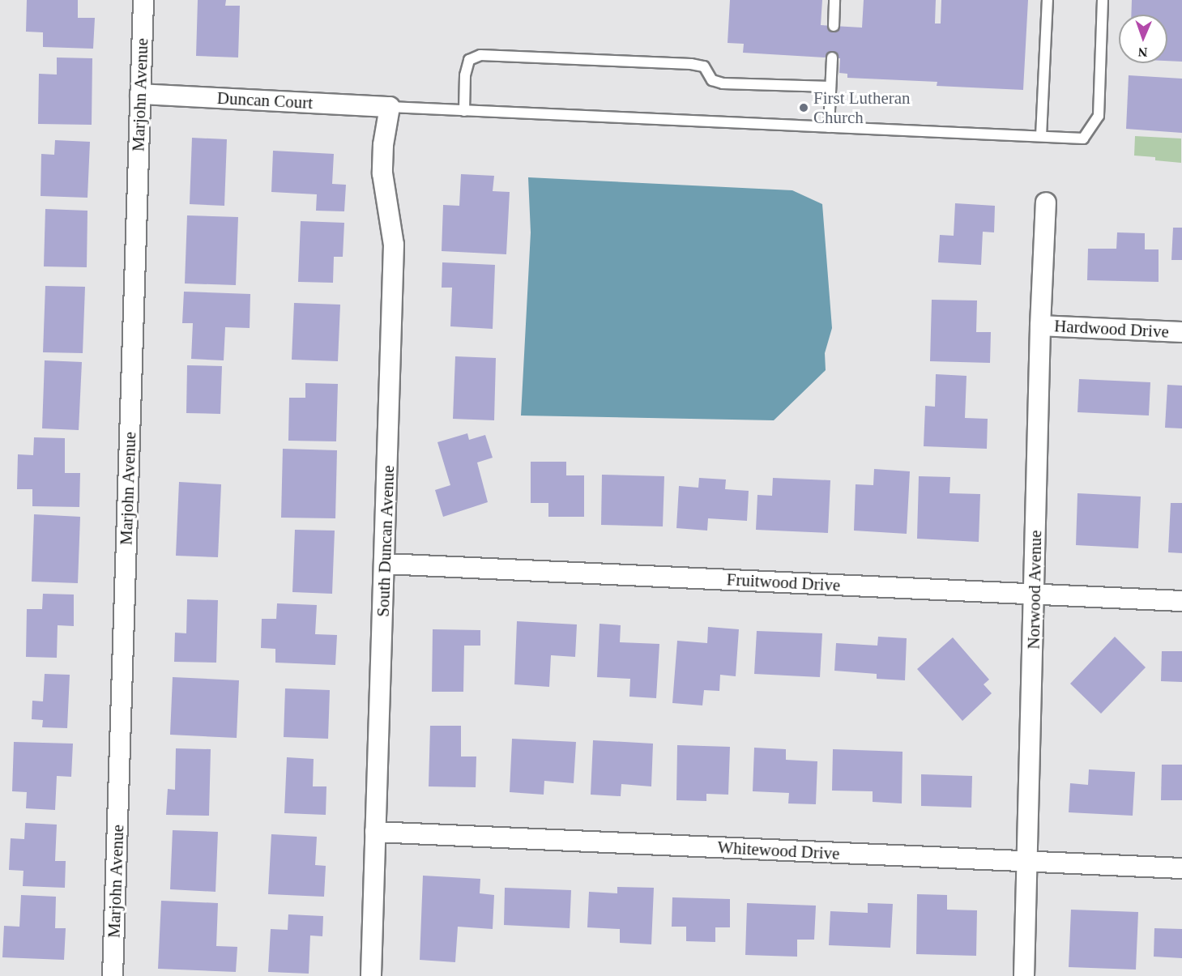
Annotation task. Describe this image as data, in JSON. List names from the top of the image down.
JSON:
{
  "streets": {
    "street": [
      "Marjohn Avenue",
      "Duncan Court",
      "Hardwood Drive",
      "South Duncan Avenue",
      "Fruitwood Drive",
      "Norwood Avenue",
      "Whitewood Drive"
    ]
  },
  "crossings": [
    ["Marjohn Avenue", "Duncan Court"],
    ["Duncan Court", "South Duncan Avenue"],
    ["Hardwood Drive", "Norwood Avenue"],
    ["South Duncan Avenue", "Fruitwood Drive"],
    ["South Duncan Avenue", "Whitewood Drive"],
    ["Fruitwood Drive", "Norwood Avenue"],
    ["Norwood Avenue", "Whitewood Drive"]
  ],
  "places": ["First Lutheran Church"],
  "north": "bottom"
}
